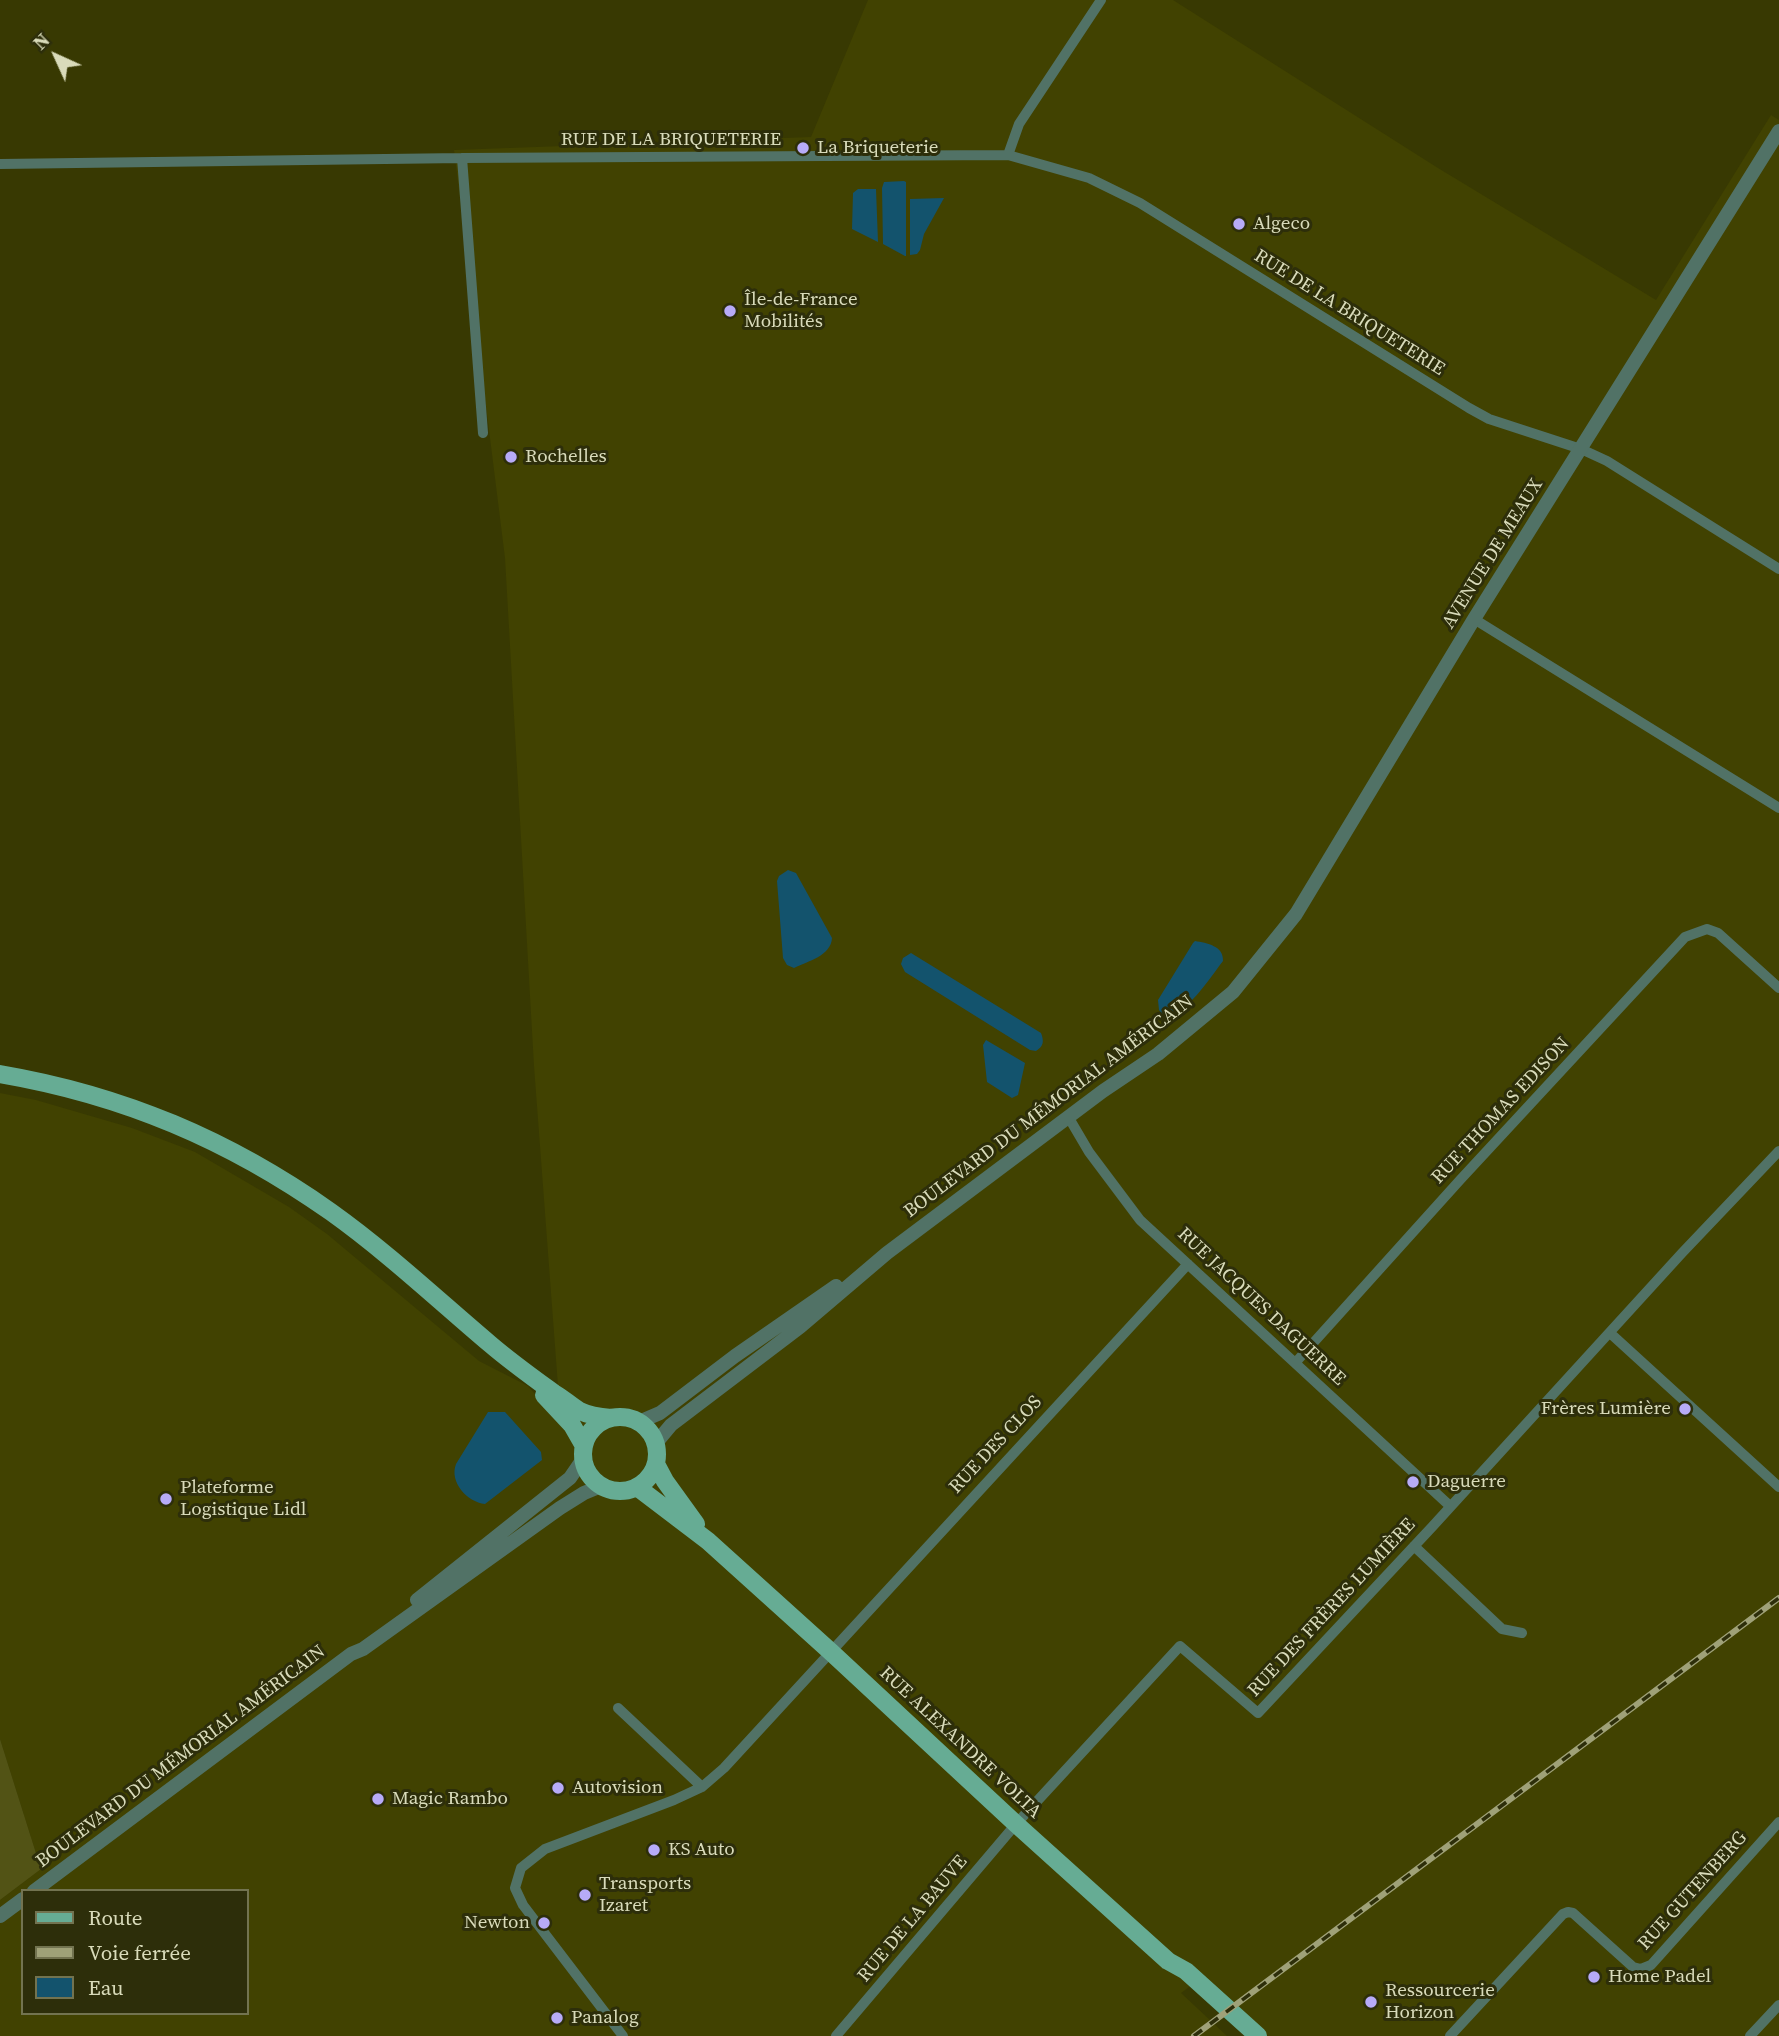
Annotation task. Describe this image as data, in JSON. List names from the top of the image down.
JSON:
{
  "streets": {
    "main road": ["RUE ALEXANDRE VOLTA"],
    "street": [
      "RUE DE LA BRIQUETERIE",
      "AVENUE DE MEAUX",
      "BOULEVARD DU MÉMORIAL AMÉRICAIN",
      "RUE THOMAS EDISON",
      "RUE JACQUES DAGUERRE",
      "RUE DES CLOS",
      "RUE DES FRÈRES LUMIÈRE",
      "RUE GUTENBERG",
      "RUE DE LA BAUVE"
    ]
  },
  "crossings": [
    ["RUE DE LA BRIQUETERIE", "AVENUE DE MEAUX"],
    ["AVENUE DE MEAUX", "BOULEVARD DU MÉMORIAL AMÉRICAIN"],
    ["BOULEVARD DU MÉMORIAL AMÉRICAIN", "RUE JACQUES DAGUERRE"],
    ["BOULEVARD DU MÉMORIAL AMÉRICAIN", "RUE ALEXANDRE VOLTA"],
    ["RUE THOMAS EDISON", "RUE JACQUES DAGUERRE"],
    ["RUE JACQUES DAGUERRE", "RUE DES CLOS"],
    ["RUE JACQUES DAGUERRE", "RUE DES FRÈRES LUMIÈRE"],
    ["RUE DES CLOS", "RUE ALEXANDRE VOLTA"],
    ["RUE DES FRÈRES LUMIÈRE", "RUE ALEXANDRE VOLTA"],
    ["RUE DES FRÈRES LUMIÈRE", "RUE DE LA BAUVE"],
    ["RUE ALEXANDRE VOLTA", "RUE DE LA BAUVE"]
  ],
  "places": [
    "La Briqueterie",
    "Algeco",
    "Île-de-France Mobilités",
    "Rochelles",
    "Frères Lumière",
    "Daguerre",
    "Plateforme Logistique Lidl",
    "Autovision",
    "Magic Rambo",
    "KS Auto",
    "Transports Izaret",
    "Newton",
    "Home Padel",
    "Ressourcerie Horizon",
    "Panalog"
  ],
  "legend": ["Route", "Voie ferrée", "Eau"],
  "north": "top left"
}
